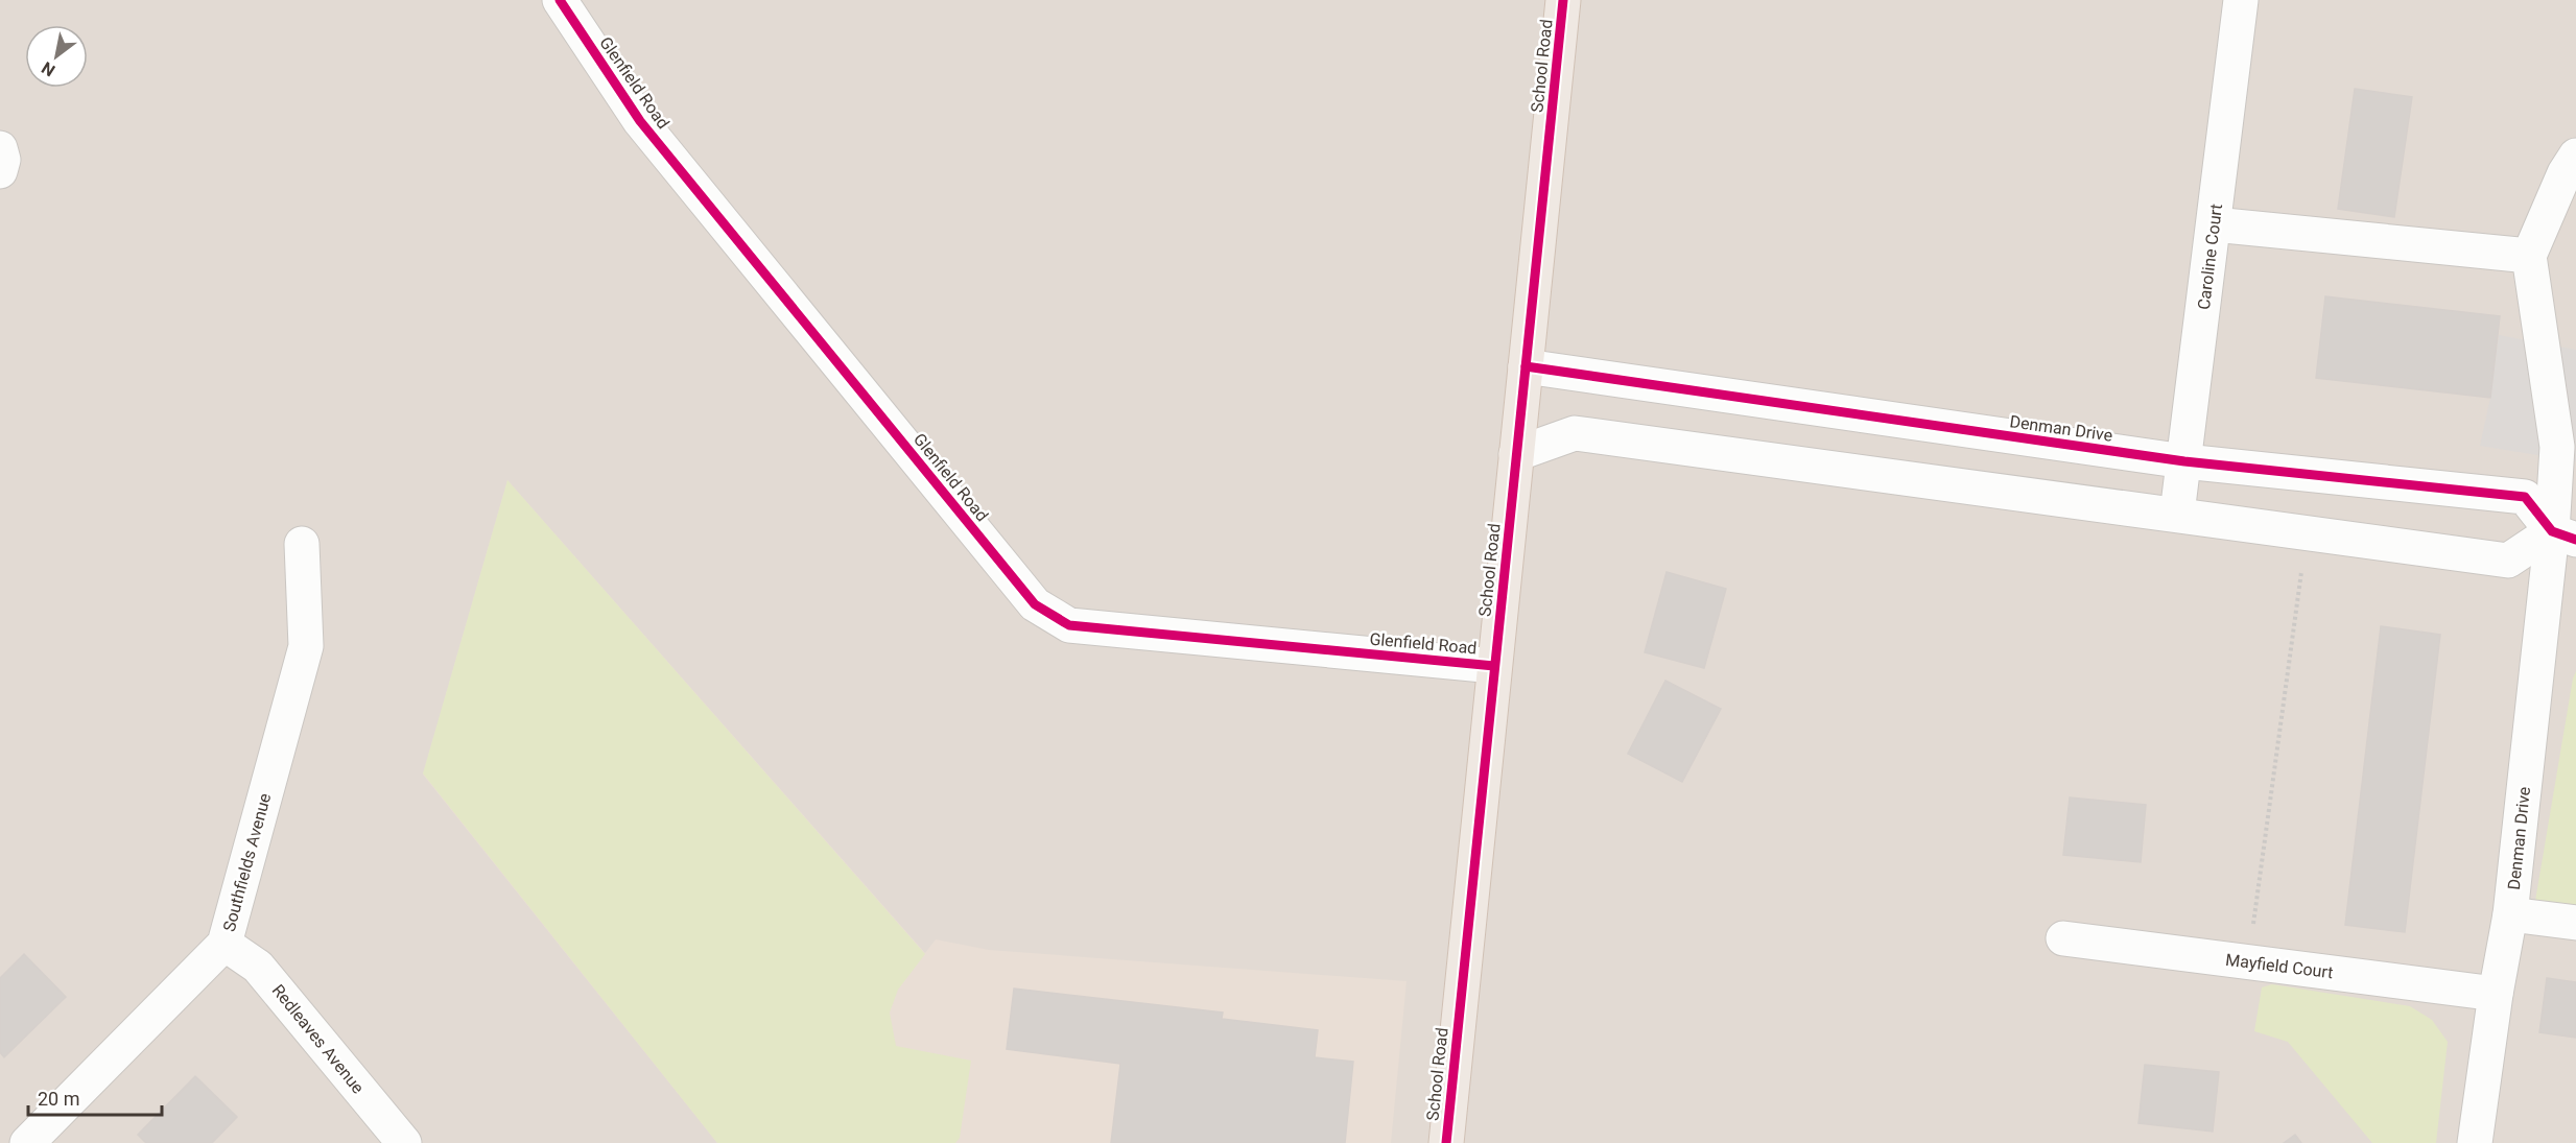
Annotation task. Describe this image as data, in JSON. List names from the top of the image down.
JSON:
{
  "streets": {
    "main road": ["School Road"],
    "street": [
      "Glenfield Road",
      "Caroline Court",
      "Denman Drive",
      "Southfields Avenue",
      "Mayfield Court",
      "Redleaves Avenue"
    ]
  },
  "crossings": [
    ["School Road", "Glenfield Road"],
    ["School Road", "Denman Drive"],
    ["Caroline Court", "Denman Drive"],
    ["Denman Drive", "Mayfield Court"],
    ["Southfields Avenue", "Redleaves Avenue"]
  ],
  "scale_bar": "20 m",
  "north": "bottom left"
}
